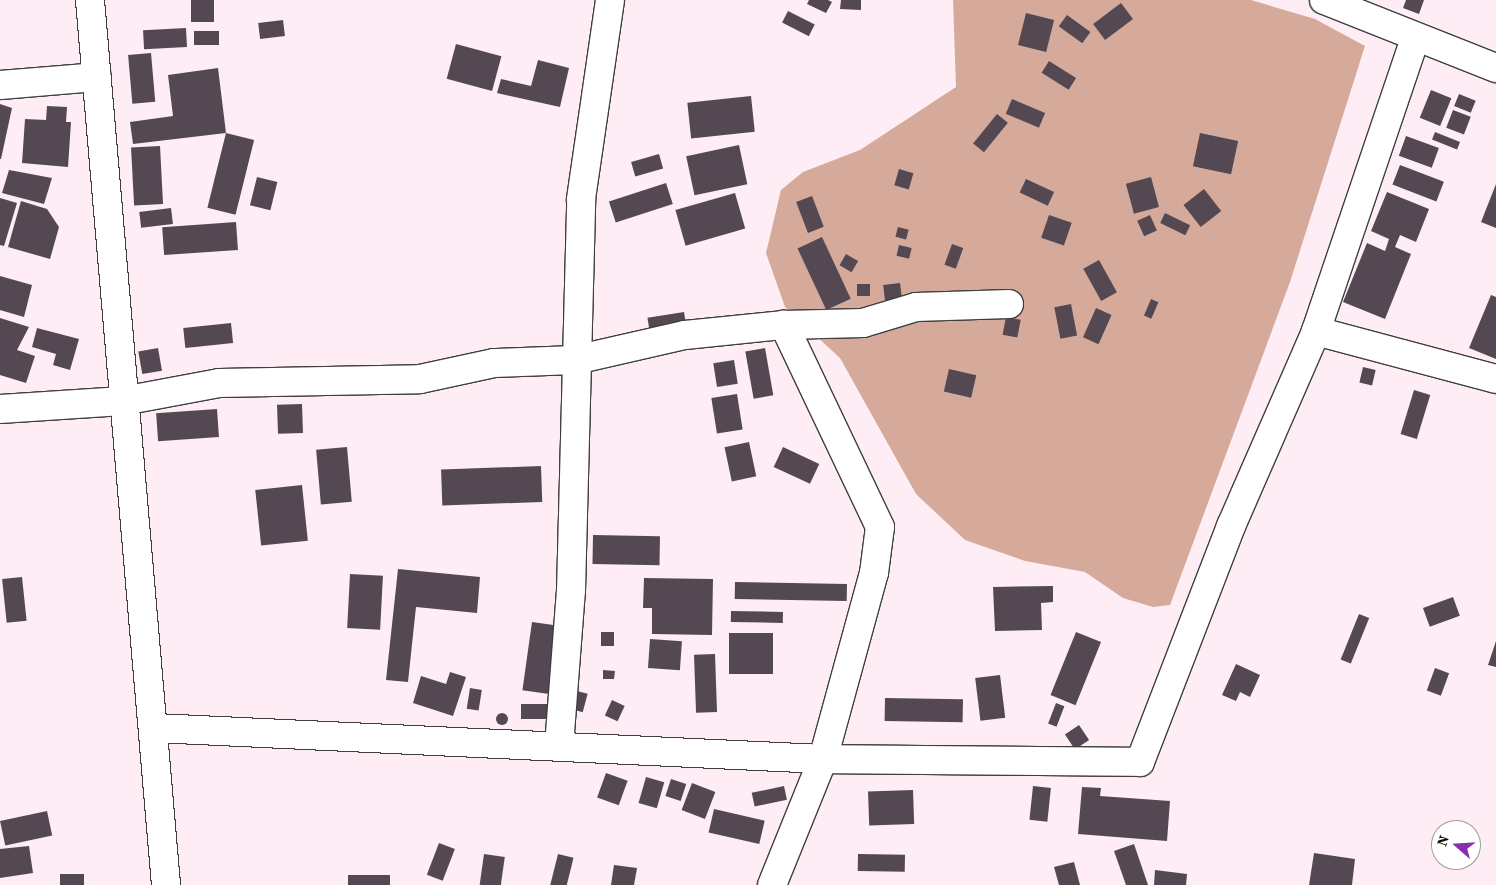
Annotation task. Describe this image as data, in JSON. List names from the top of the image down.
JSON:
{
  "north": "left"
}
